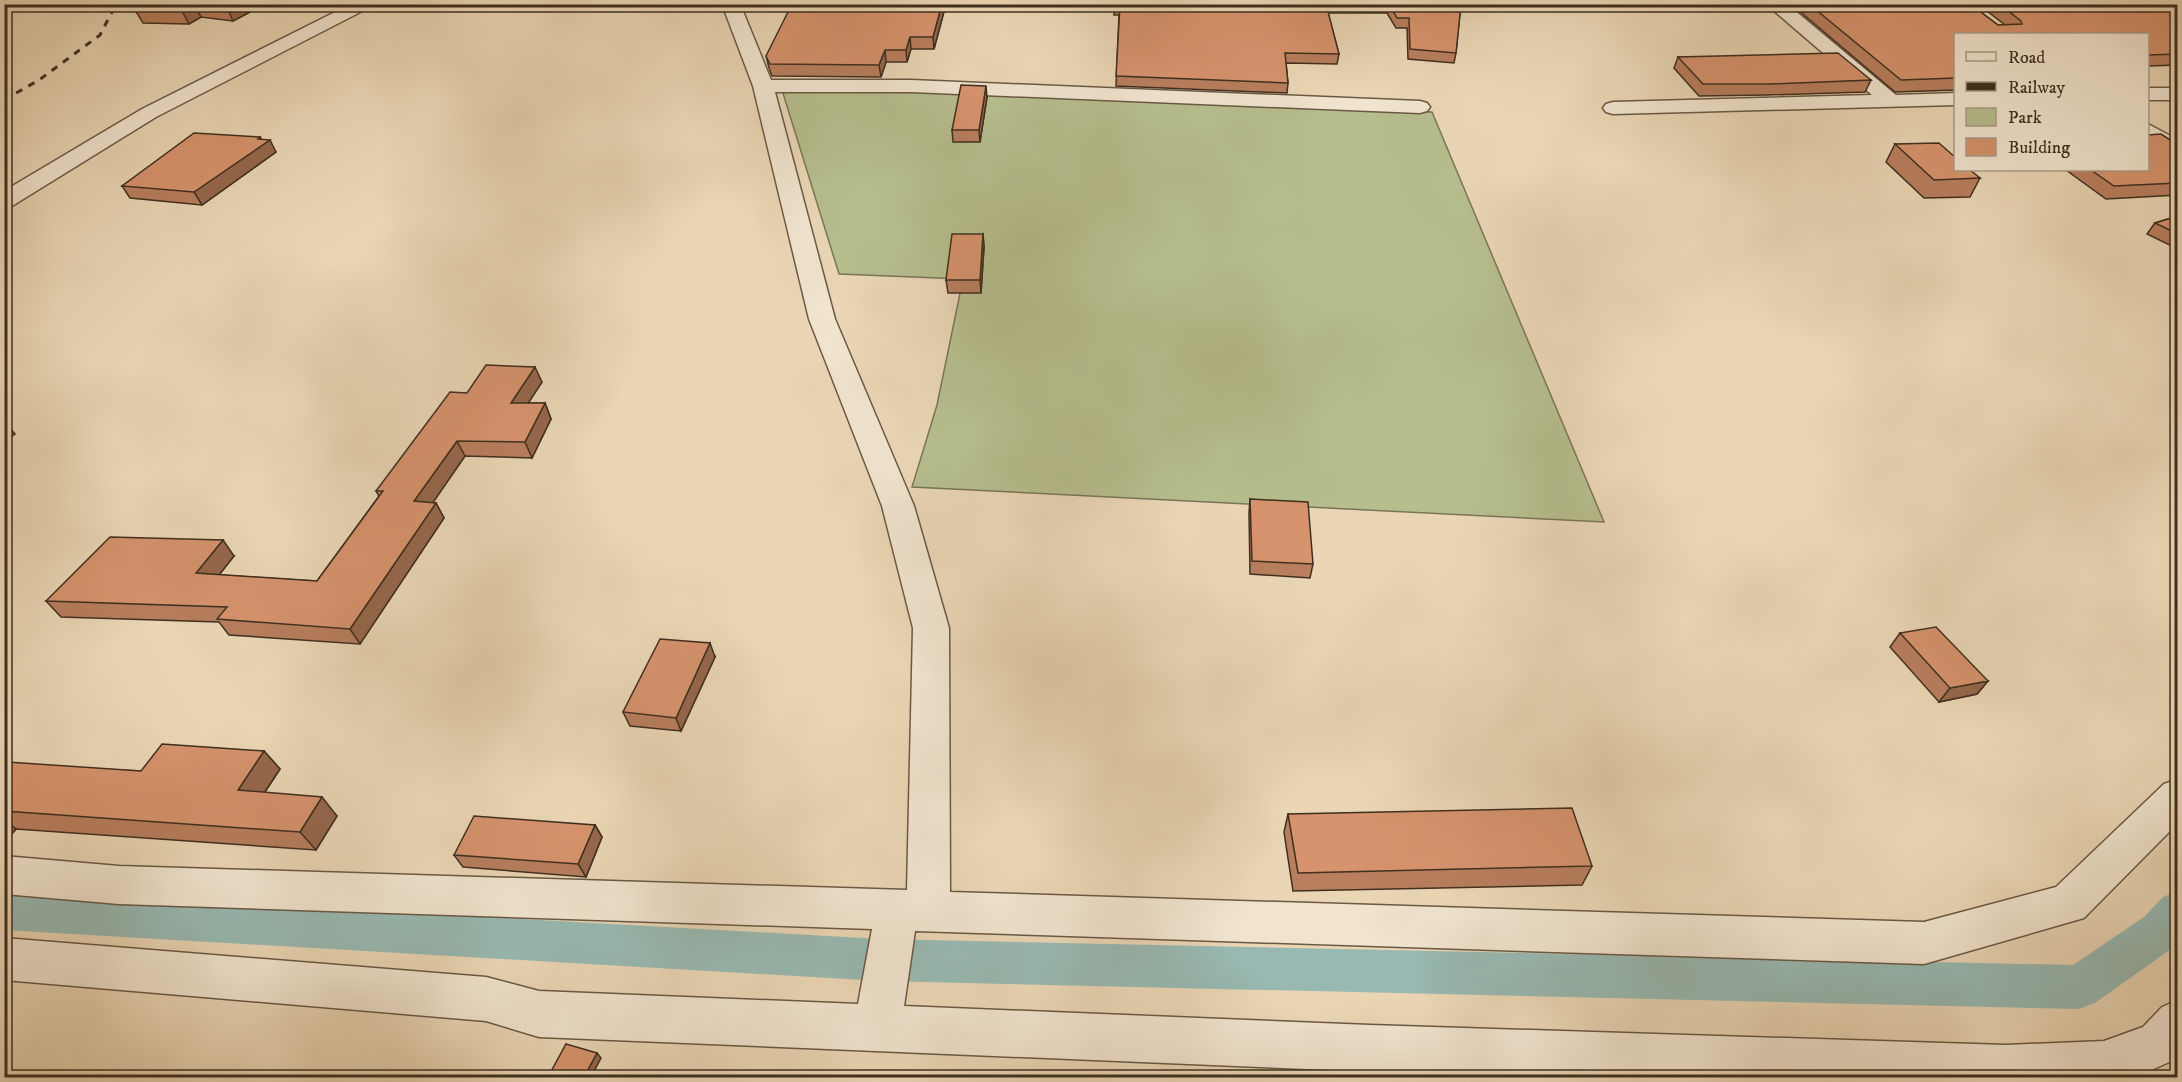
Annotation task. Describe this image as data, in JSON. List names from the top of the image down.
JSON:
{
  "legend": [
    "Road",
    "Railway",
    "Park",
    "Building"
  ]
}
